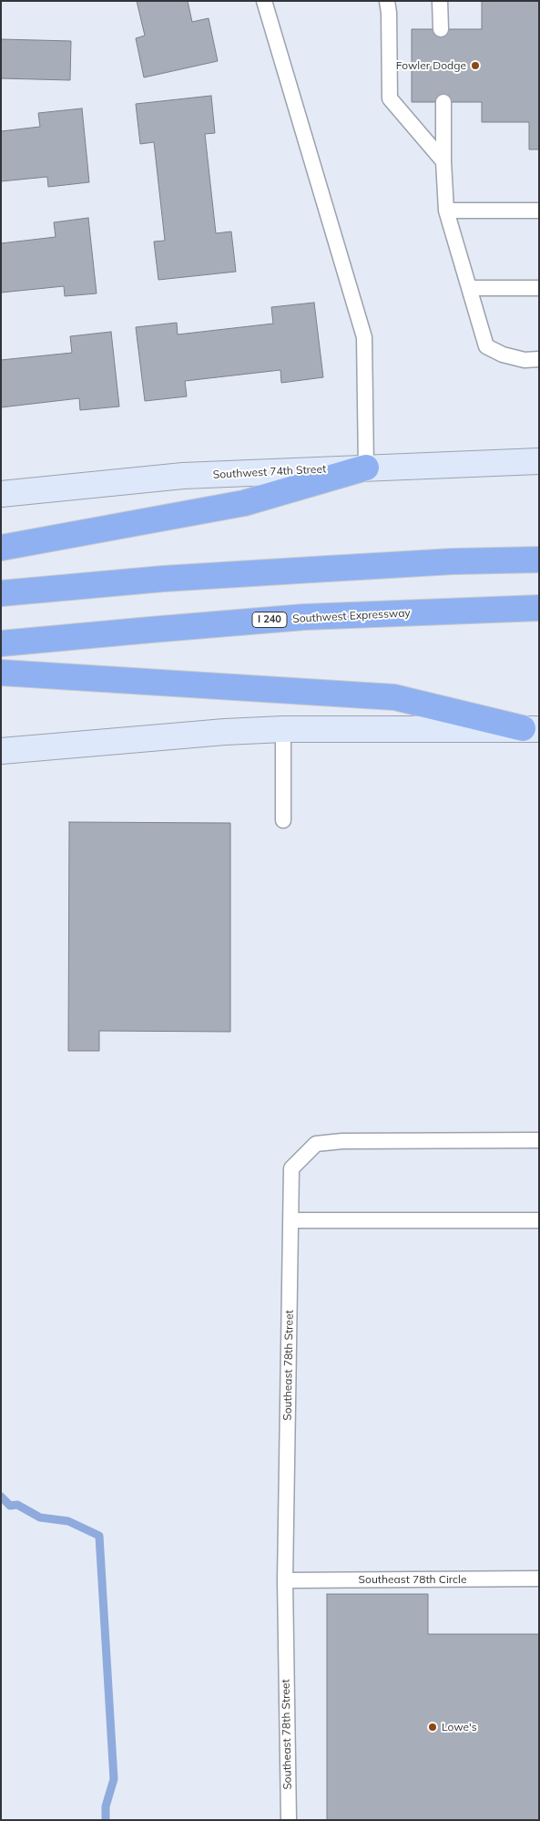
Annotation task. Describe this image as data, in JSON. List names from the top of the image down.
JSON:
{
  "streets": {
    "highway": ["Southwest Expressway", "I 240"],
    "main road": ["Southwest 74th Street"],
    "lane": ["Southeast 78th Street", "Southeast 78th Circle"]
  },
  "crossings": [
    ["Southeast 78th Street", "Southeast 78th Circle"]
  ],
  "places": ["Fowler Dodge", "Lowe's"]
}
